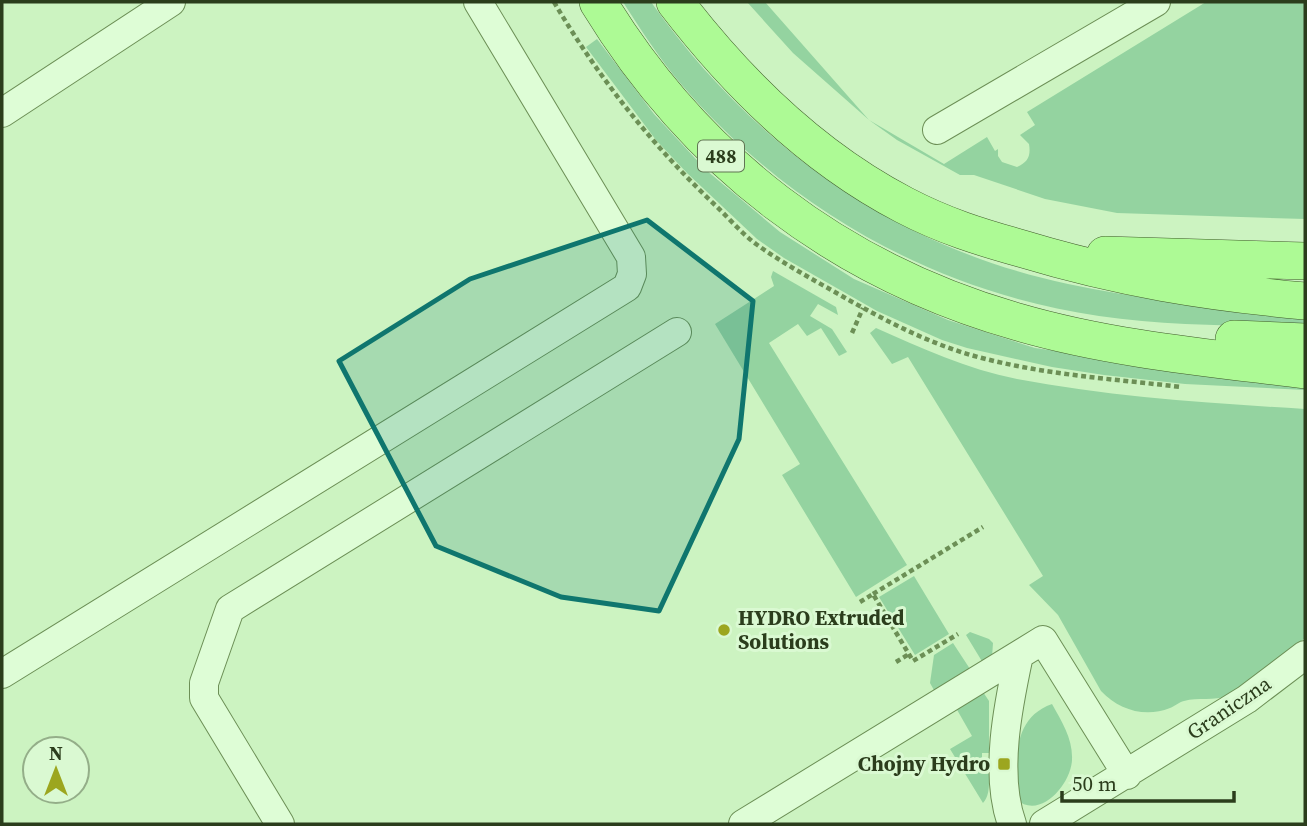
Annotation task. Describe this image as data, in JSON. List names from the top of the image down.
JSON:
{
  "streets": {
    "main road": ["488"],
    "street": ["Graniczna"]
  },
  "places": {
    "other": ["HYDRO Extruded Solutions"],
    "transit": ["Chojny Hydro"]
  },
  "scale_bar": "50 m",
  "north": "top"
}
